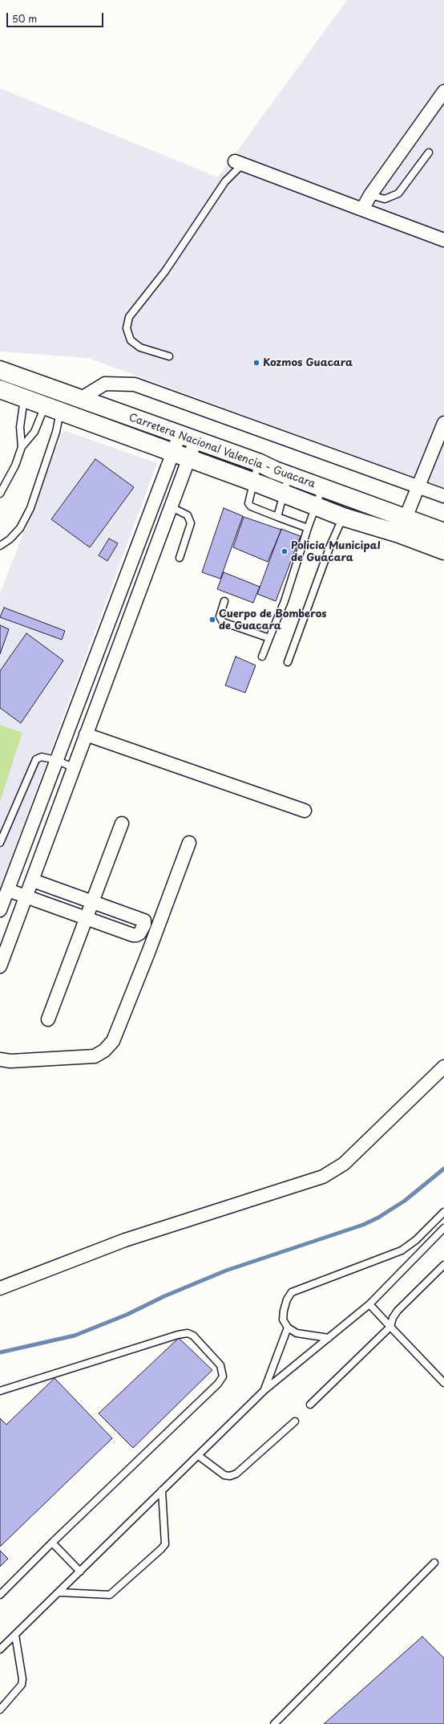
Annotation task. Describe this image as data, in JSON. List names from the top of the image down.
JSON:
{
  "streets": {
    "main road": ["Carretera Nacional Valencia - Guacara"]
  },
  "places": ["Kozmos Guacara", "Policia Municipal de Guacara", "Cuerpo de Bomberos de Guacara"],
  "scale_bar": "50 m"
}
